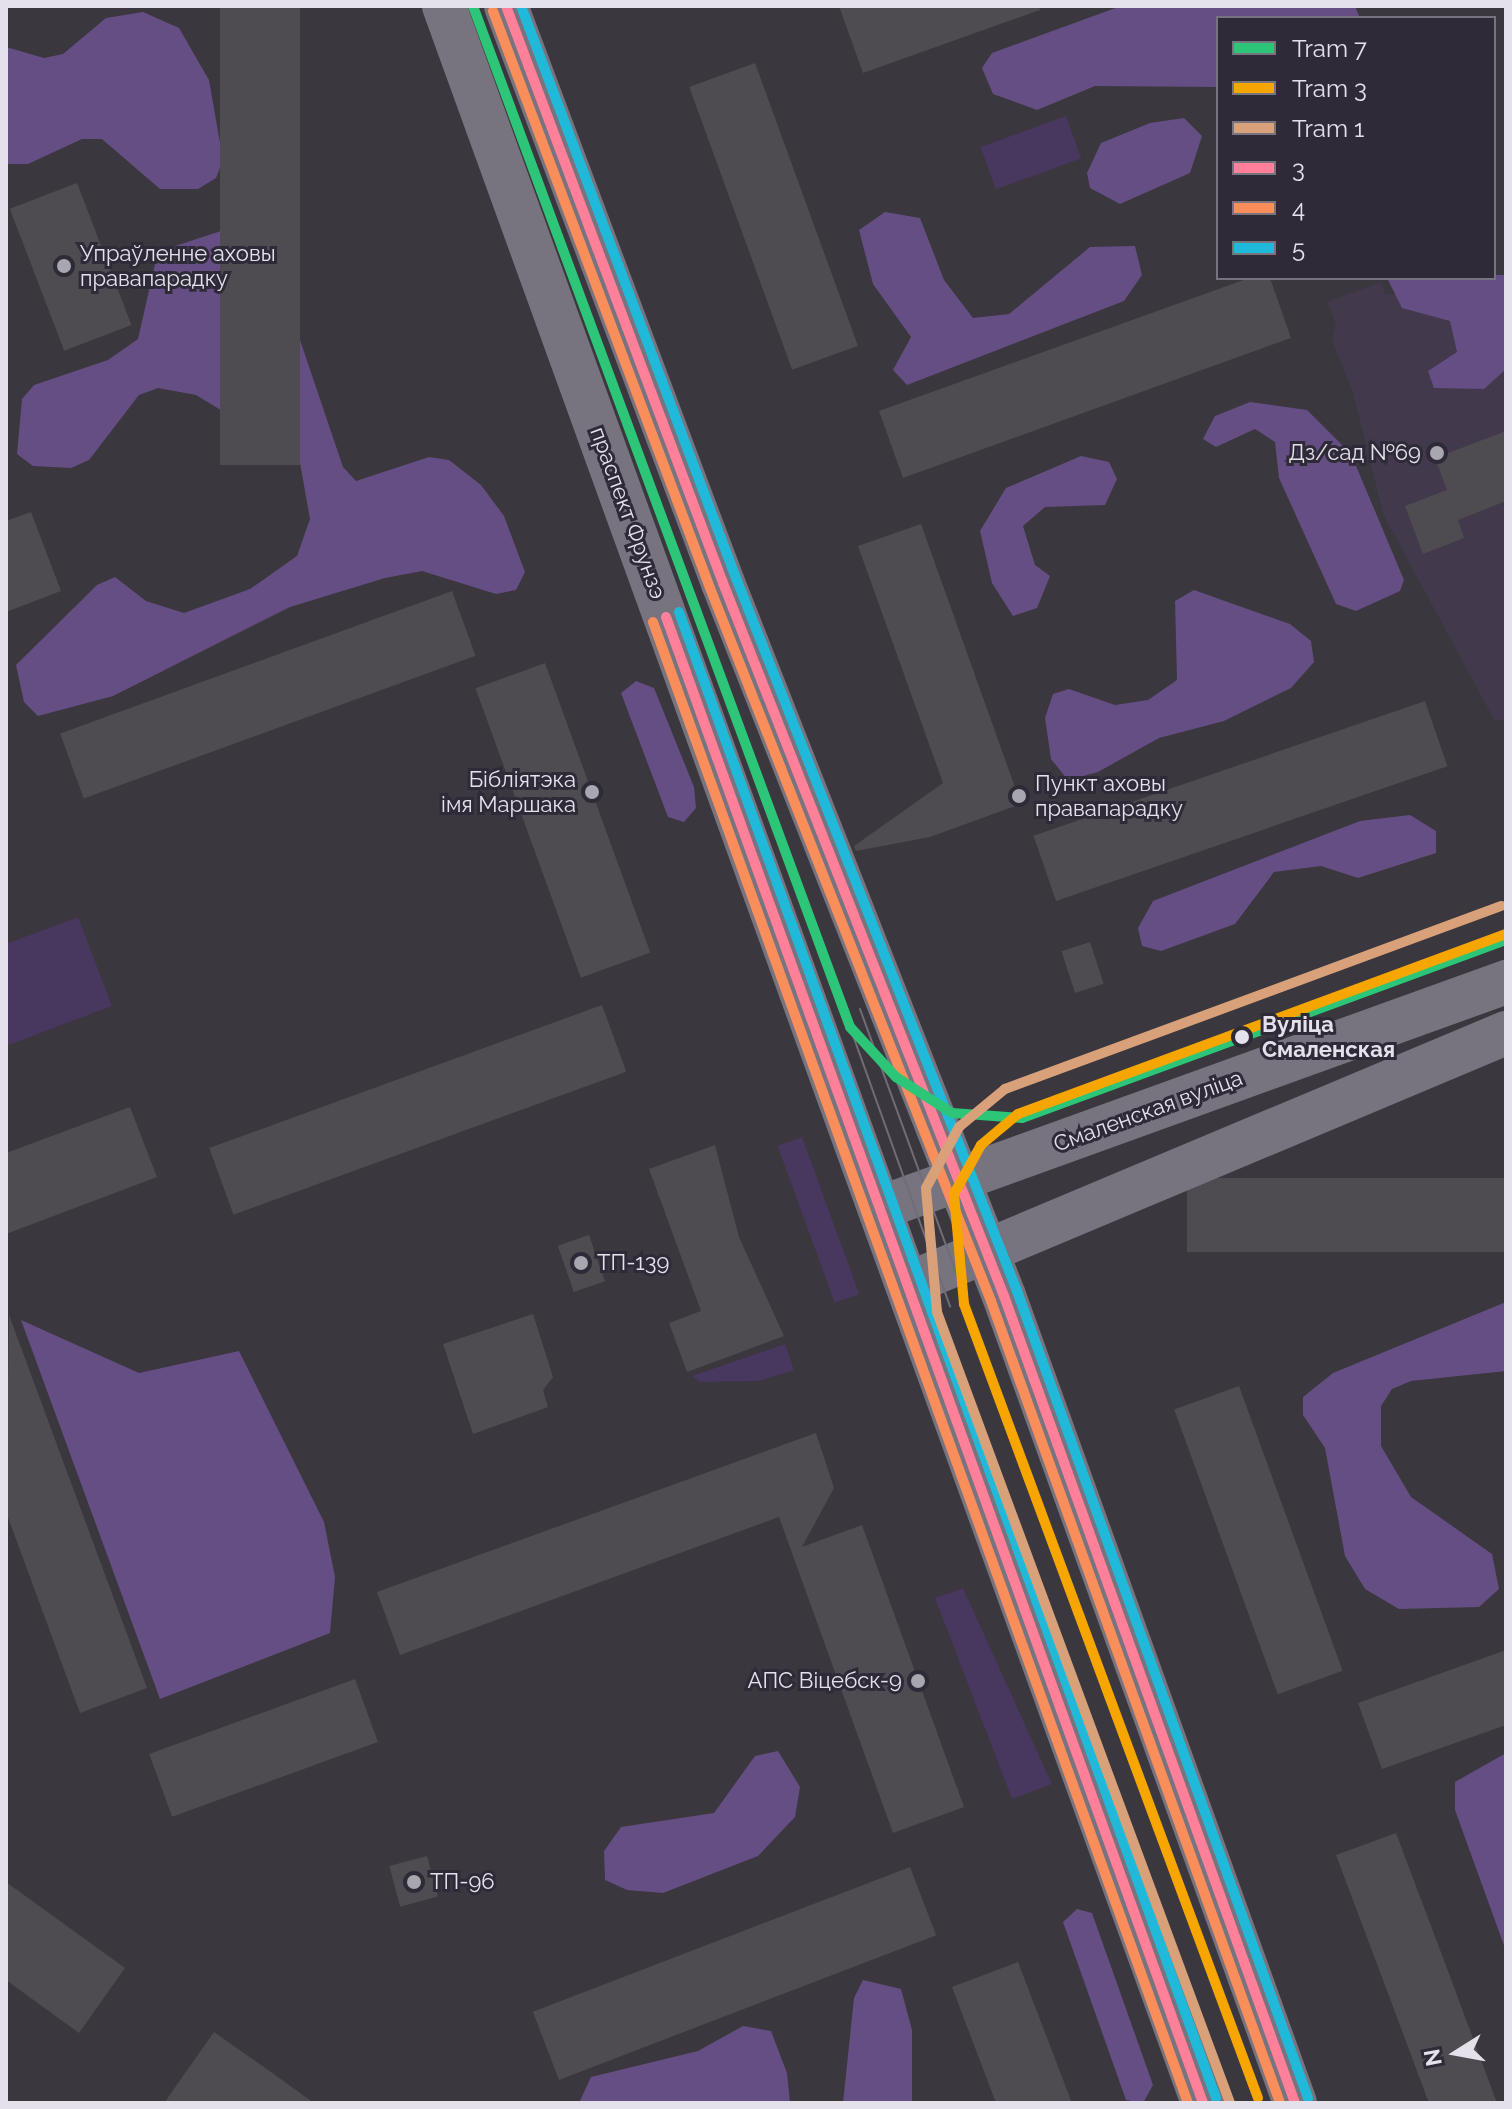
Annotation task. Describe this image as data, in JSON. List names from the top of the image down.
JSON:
{
  "streets": {
    "main road": ["праспект Фрунзэ", "Смаленская вуліца"]
  },
  "crossings": [
    ["праспект Фрунзэ", "Смаленская вуліца"]
  ],
  "places": [
    "Упраўленне аховы правапарадку",
    "Дз/сад №69",
    "Бібліятэка імя Маршака",
    "Пункт аховы правапарадку",
    "Вуліца Смаленская",
    "ТП-139",
    "АПС Віцебск-9",
    "ТП-96"
  ],
  "lines": [
    "tram line 7",
    "transit line 3",
    "transit line 5",
    "transit line 4",
    "tram line 1",
    "tram line 3"
  ],
  "legend": [
    "Tram 7",
    "Tram 3",
    "Tram 1",
    "3",
    "4",
    "5"
  ],
  "north": "left"
}
